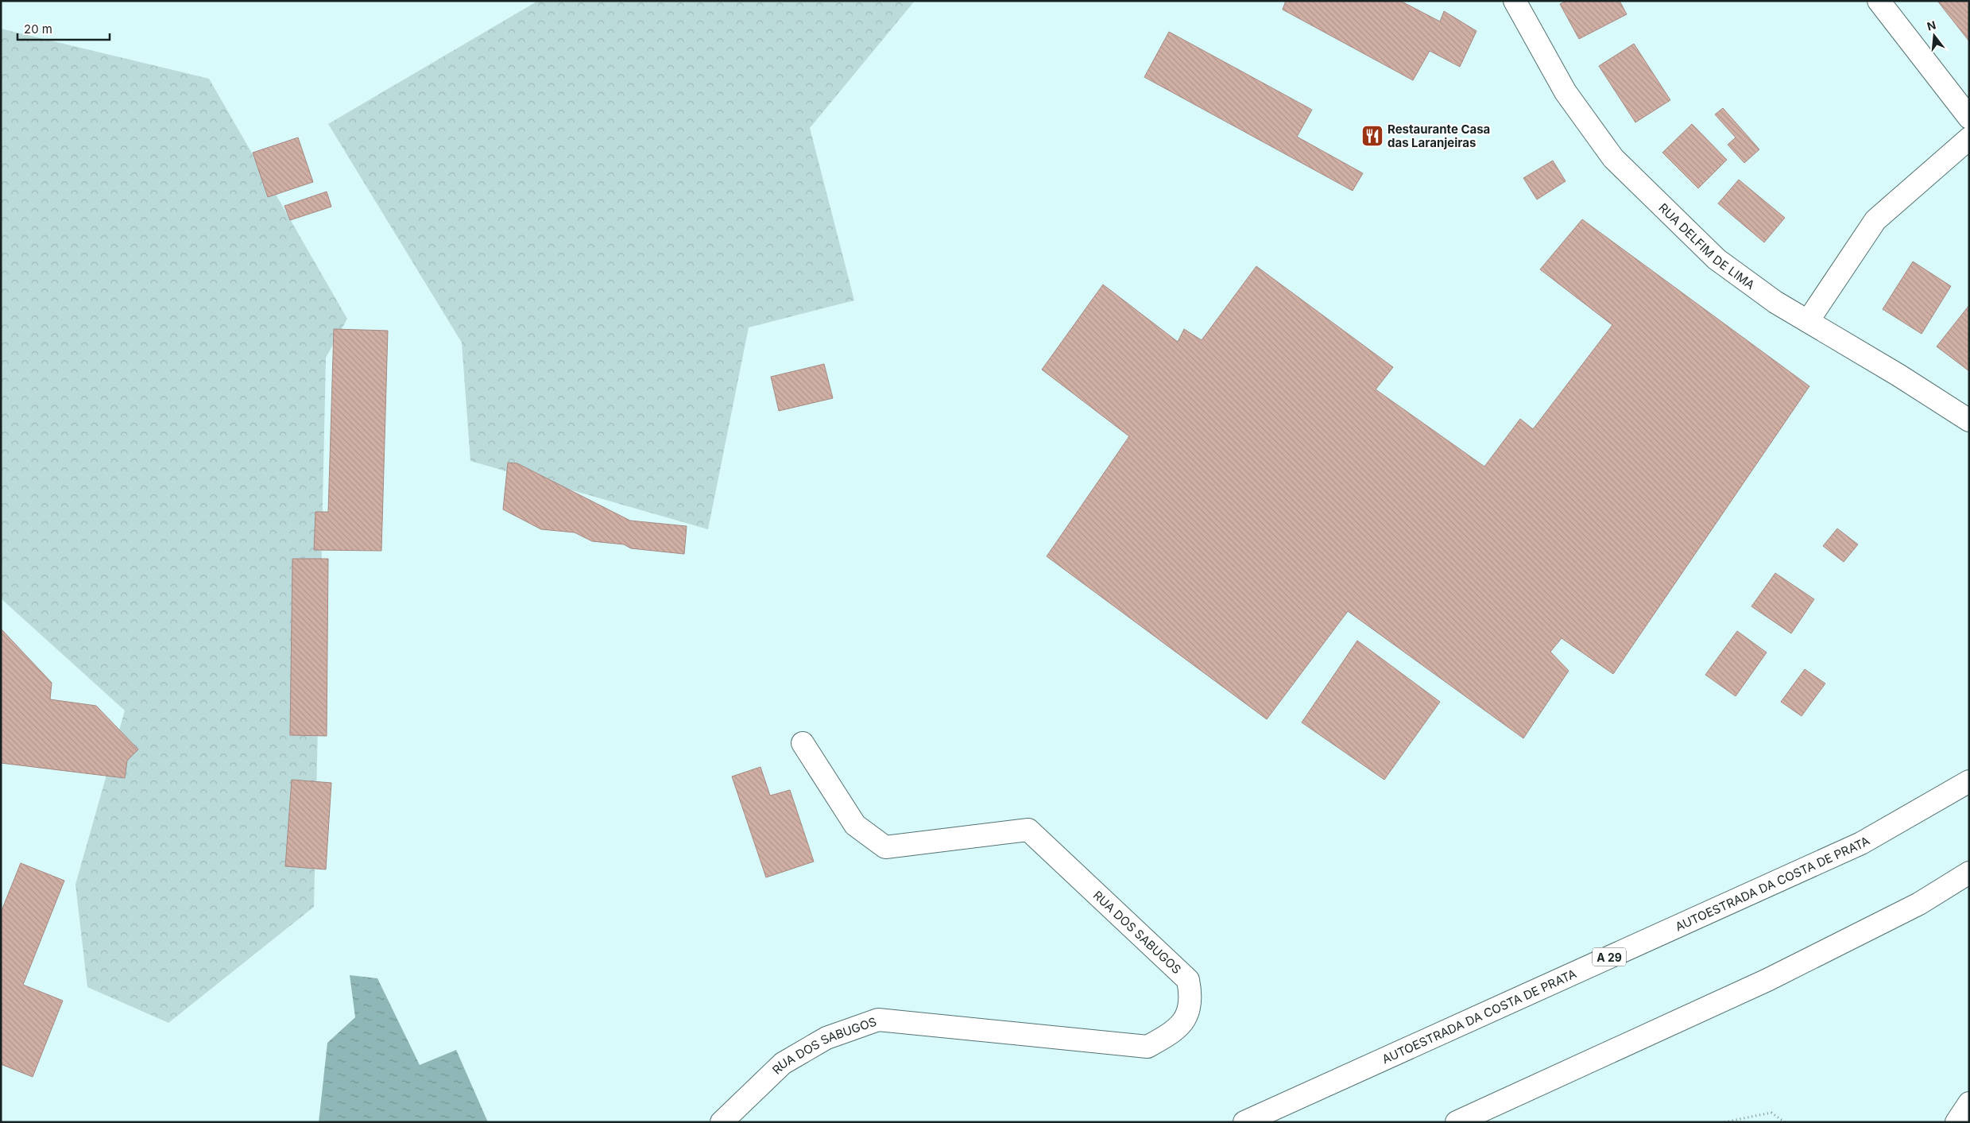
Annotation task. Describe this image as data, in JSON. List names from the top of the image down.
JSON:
{
  "streets": {
    "main road": [
      "RUA DELFIM DE LIMA",
      "AUTOESTRADA DA COSTA DE PRATA",
      "RUA DOS SABUGOS",
      "A 29"
    ]
  },
  "places": {
    "restaurant": ["Restaurante Casa das Laranjeiras"]
  },
  "scale_bar": "20 m",
  "north": "top"
}
